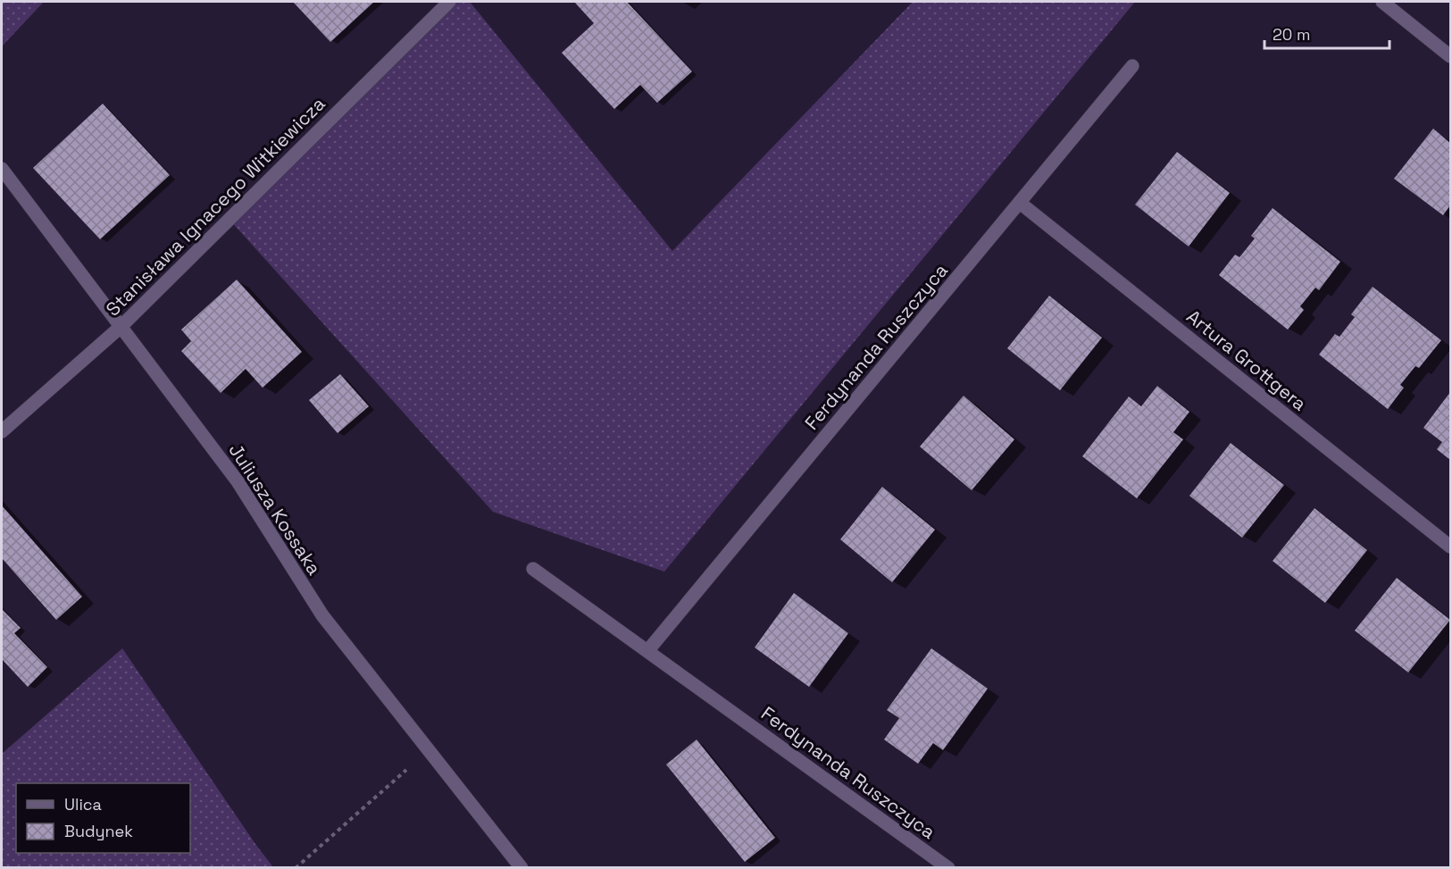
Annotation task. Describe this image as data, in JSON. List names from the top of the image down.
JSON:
{
  "streets": {
    "street": [
      "Stanisława Ignacego Witkiewicza",
      "Ferdynanda Ruszczyca",
      "Artura Grottgera",
      "Juliusza Kossaka"
    ]
  },
  "crossings": [
    ["Stanisława Ignacego Witkiewicza", "Juliusza Kossaka"],
    ["Ferdynanda Ruszczyca", "Artura Grottgera"]
  ],
  "legend": ["Ulica", "Budynek"],
  "scale_bar": "20 m"
}
